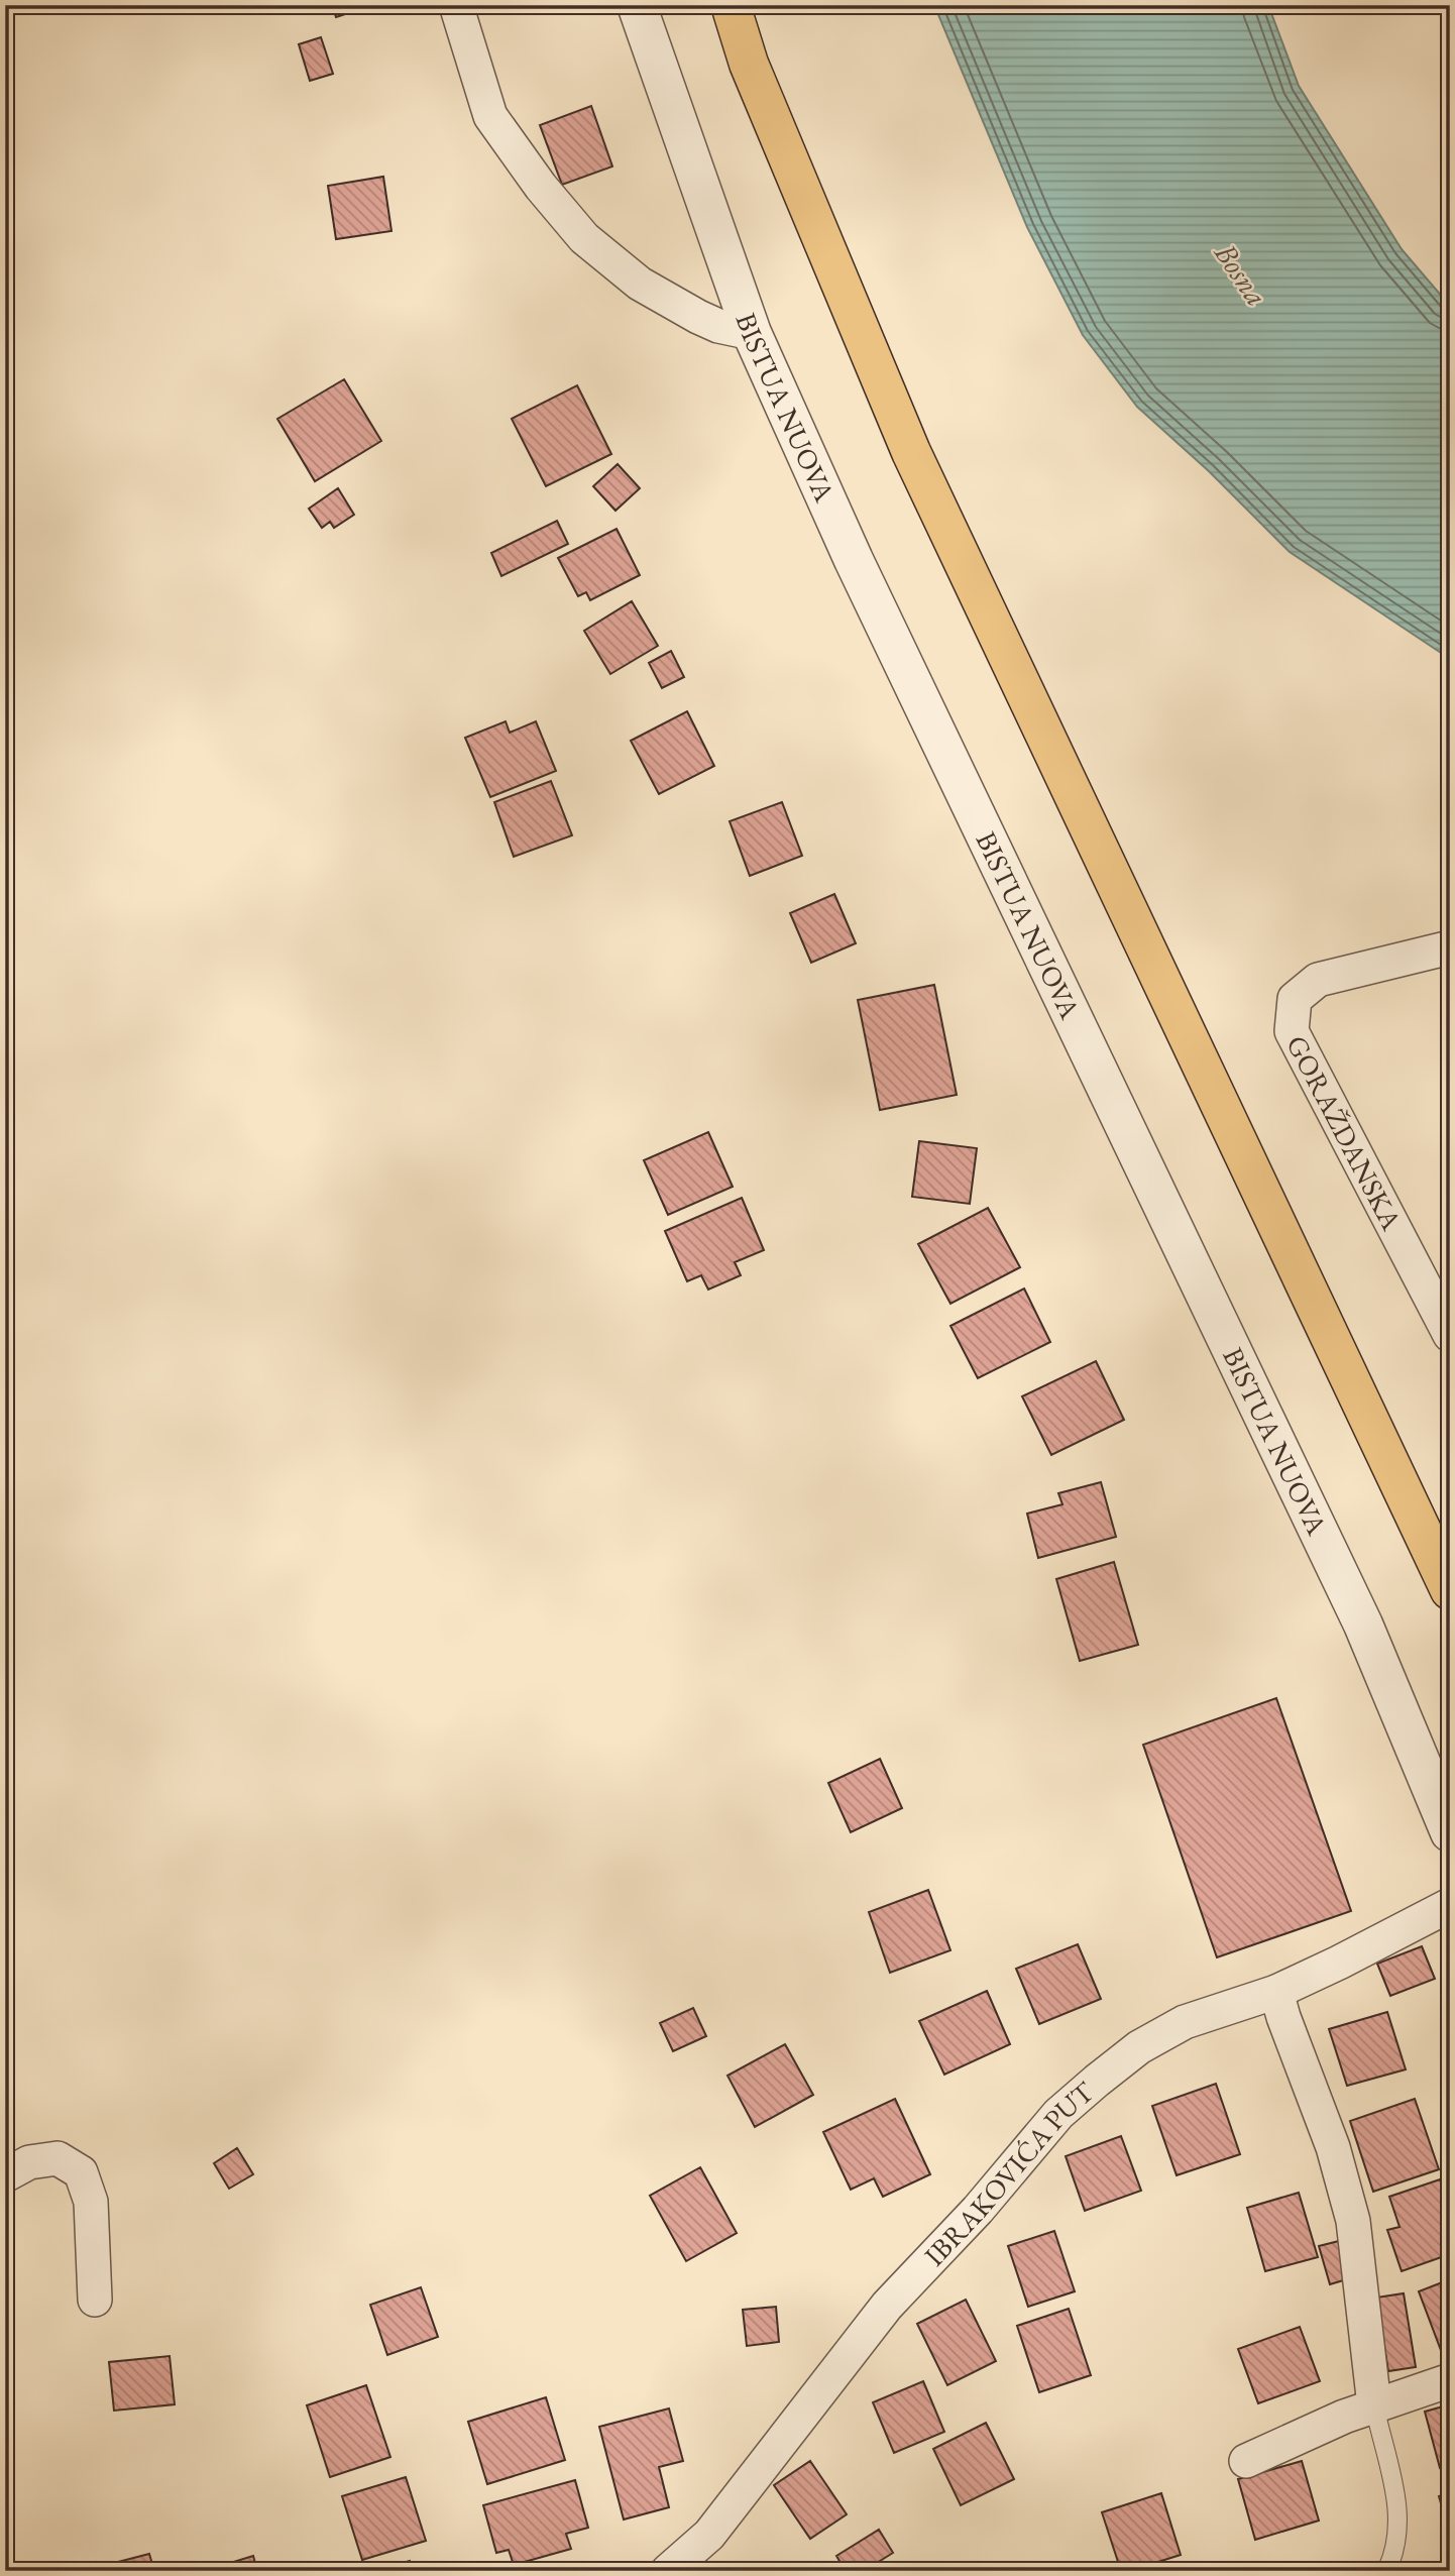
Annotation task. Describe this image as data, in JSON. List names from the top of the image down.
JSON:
{
  "streets": {
    "street": ["BISTUA NUOVA", "GORAŽDANSKA", "IBRAKOVIĆA PUT"]
  },
  "water": ["Bosna"]
}
